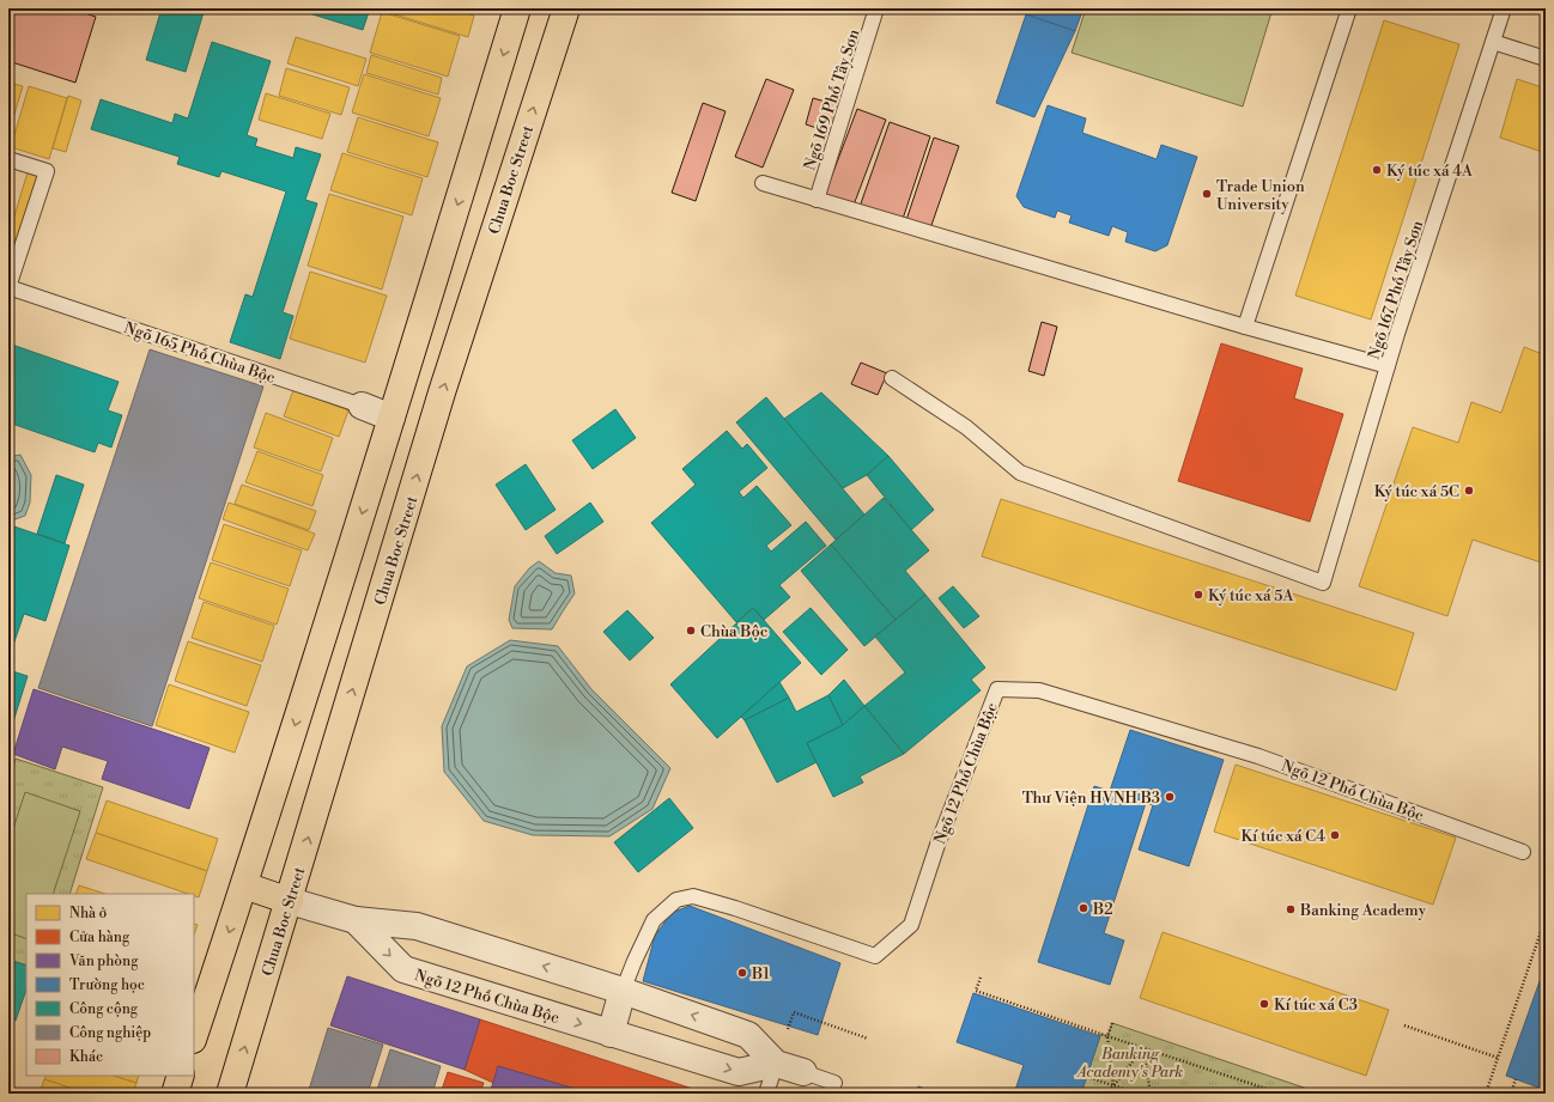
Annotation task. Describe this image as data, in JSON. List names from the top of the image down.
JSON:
{
  "streets": {
    "main road": ["Chua Boc Street"],
    "street": ["Ngõ 165 Phố Chùa Bộc", "Ngõ 12 Phố Chùa Bộc"],
    "lane": ["Ngõ 169 Phố Tây Sơn", "Ngõ 167 Phố Tây Sơn"]
  },
  "crossings": [
    ["Chua Boc Street", "Ngõ 12 Phố Chùa Bộc"]
  ],
  "parks": ["Banking Academy's Park"],
  "places": [
    "Ký túc xá 4A",
    "Trade Union University",
    "Ký túc xá 5C",
    "Ký túc xá 5A",
    "Chùa Bộc",
    "Thư Viện HVNH B3",
    "Kí túc xá C4",
    "B2",
    "Banking Academy",
    "B1",
    "Kí túc xá C3"
  ],
  "legend": [
    "Nhà ở",
    "Cửa hàng",
    "Văn phòng",
    "Trường học",
    "Công cộng",
    "Công nghiệp",
    "Khác"
  ]
}
